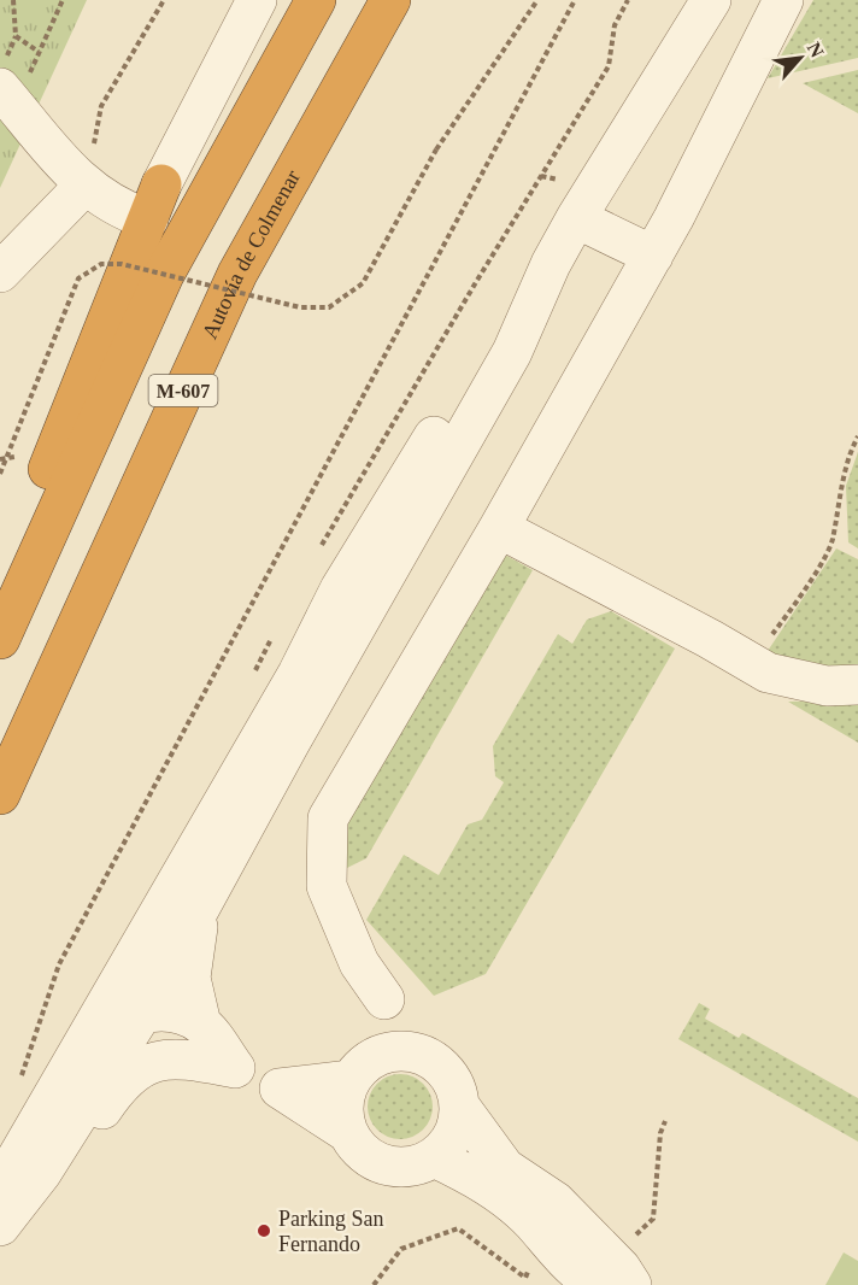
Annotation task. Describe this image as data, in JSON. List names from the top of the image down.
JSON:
{
  "streets": {
    "highway": ["Autovía de Colmenar", "M-607"]
  },
  "places": ["Parking San Fernando"],
  "north": "top right"
}
